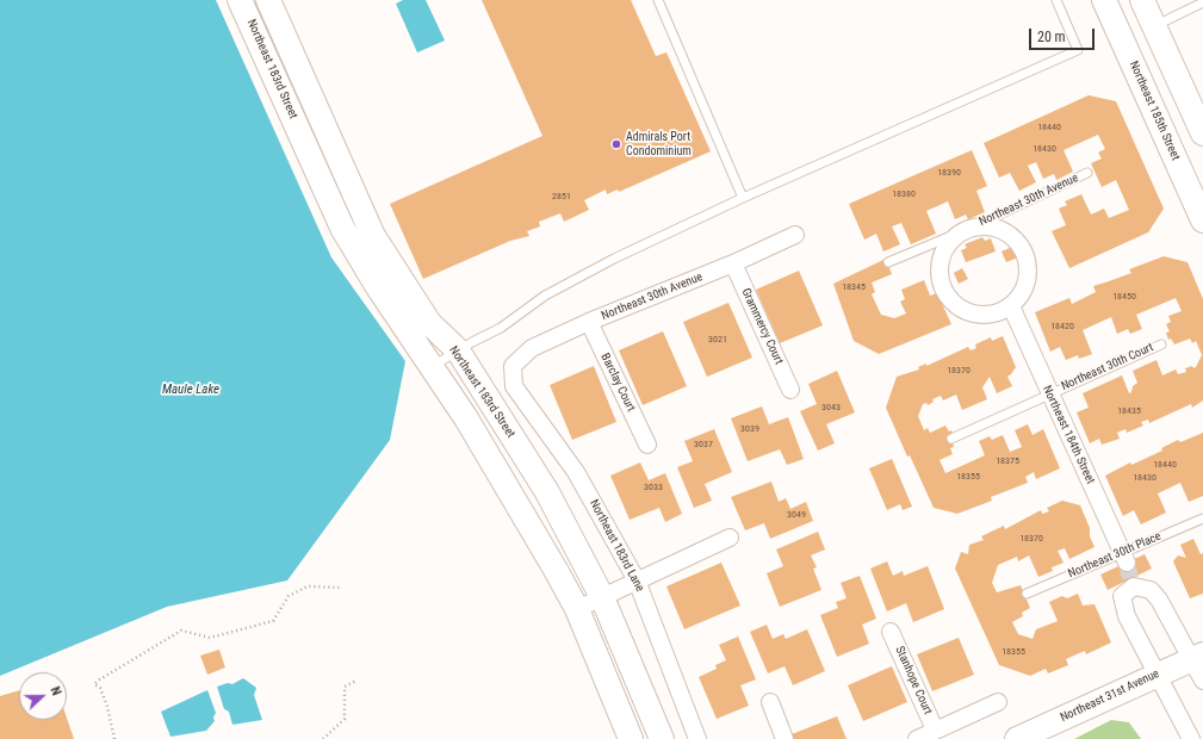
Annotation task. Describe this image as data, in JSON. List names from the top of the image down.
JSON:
{
  "streets": {
    "street": [
      "Northeast 183rd Street",
      "Northeast 185th Street",
      "Northeast 30th Avenue",
      "Grammercy Court",
      "Barclay Court",
      "Northeast 184th Street",
      "Northeast 183rd Lane",
      "Stanhope Court",
      "Northeast 31st Avenue"
    ],
    "lane": ["Northeast 30th Court", "Northeast 30th Place"]
  },
  "crossings": [
    ["Northeast 30th Avenue", "Grammercy Court"],
    ["Northeast 30th Avenue", "Barclay Court"],
    ["Northeast 30th Avenue", "Northeast 184th Street"],
    ["Northeast 30th Avenue", "Northeast 183rd Lane"],
    ["Northeast 30th Court", "Northeast 184th Street"],
    ["Northeast 184th Street", "Northeast 30th Place"]
  ],
  "water": ["Maule Lake"],
  "places": ["Admirals Port Condominium"],
  "house_numbers": [
    "18440",
    "18430",
    "18390",
    "18380",
    "2851",
    "18345",
    "18450",
    "18420",
    "3021",
    "18370",
    "3043",
    "18435",
    "3039",
    "3037",
    "18375",
    "18440",
    "18355",
    "18430",
    "3033",
    "3049",
    "18370",
    "18355"
  ],
  "scale_bar": "20 m",
  "north": "right"
}
